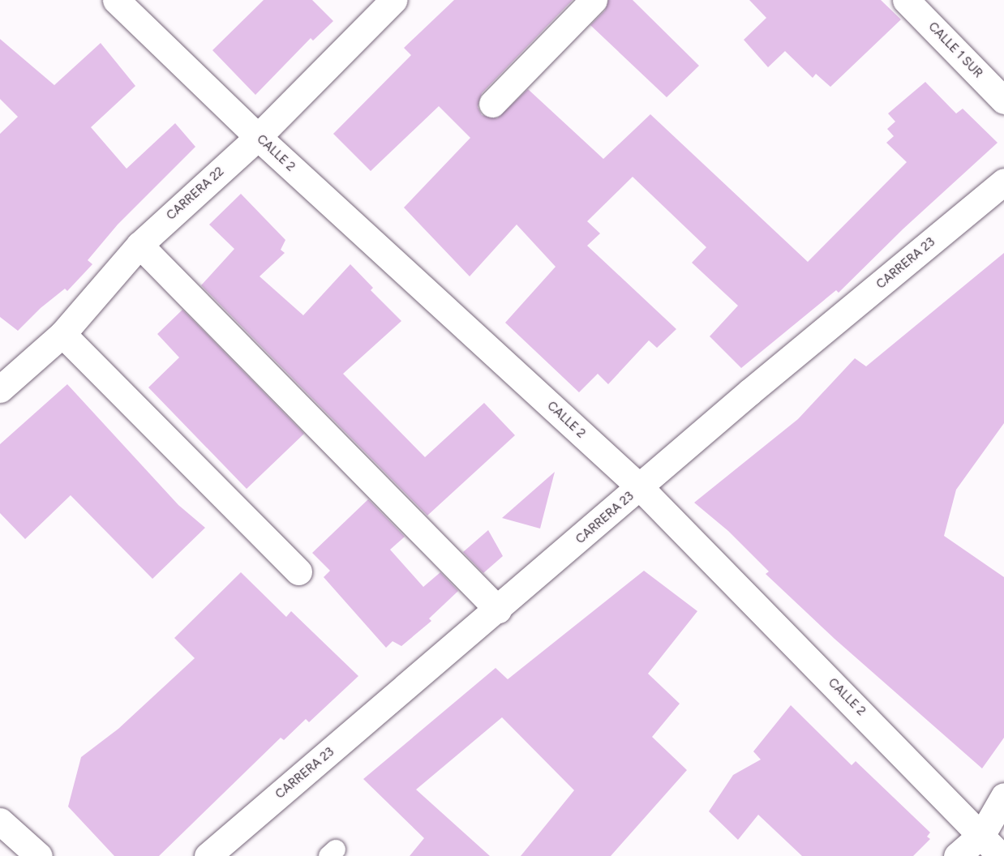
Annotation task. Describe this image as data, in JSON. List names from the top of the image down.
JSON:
{
  "streets": {
    "street": [
      "CALLE 1 SUR",
      "CALLE 2",
      "CARRERA 22",
      "CARRERA 23"
    ]
  },
  "crossings": [
    ["CALLE 2", "CARRERA 22"],
    ["CALLE 2", "CARRERA 23"]
  ]
}
